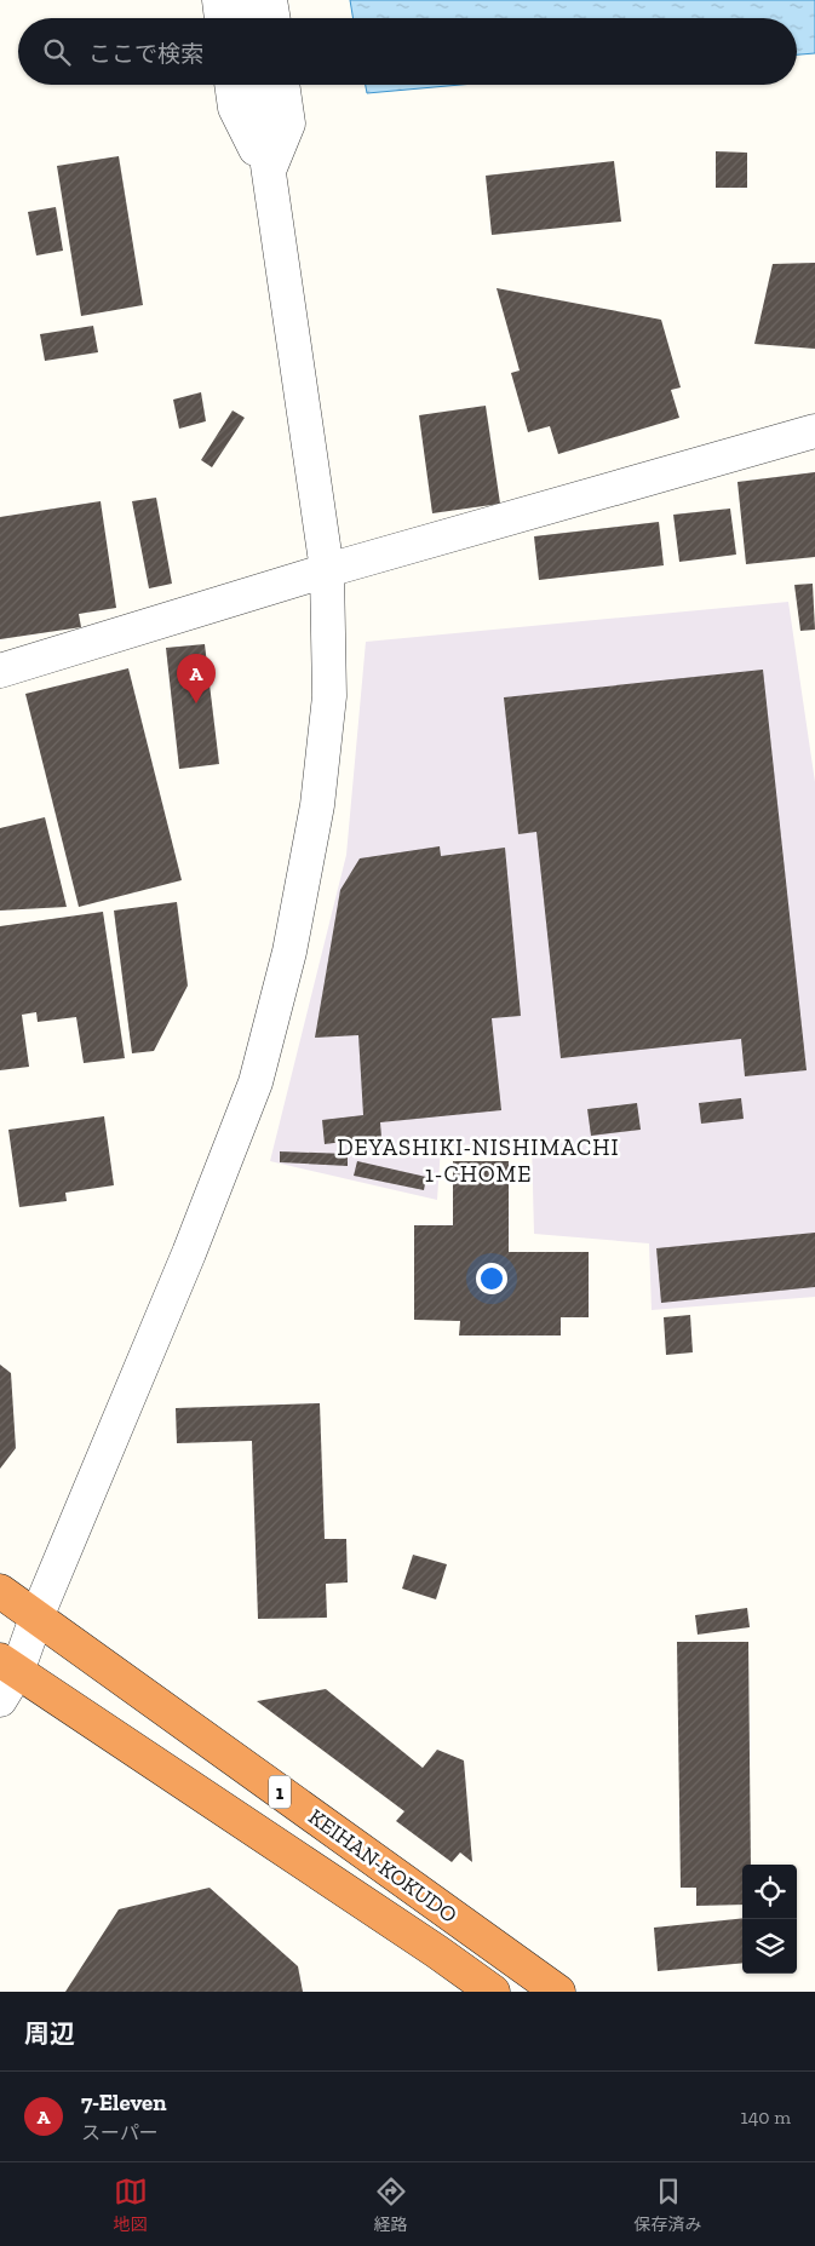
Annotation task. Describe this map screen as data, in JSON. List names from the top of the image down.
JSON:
{
  "streets": {
    "highway": ["1", "KEIHAN-KOKUDO"]
  },
  "districts": ["DEYASHIKI-NISHIMACHI 1-CHOME"],
  "page": {
    "search": "ここで検索",
    "pins": "A",
    "heading": "周辺",
    "list": [
      {
        "mark": "A",
        "name": "7-Eleven",
        "note": "スーパー",
        "value": "140 m"
      }
    ],
    "nav": ["地図", "経路", "保存済み"]
  }
}
